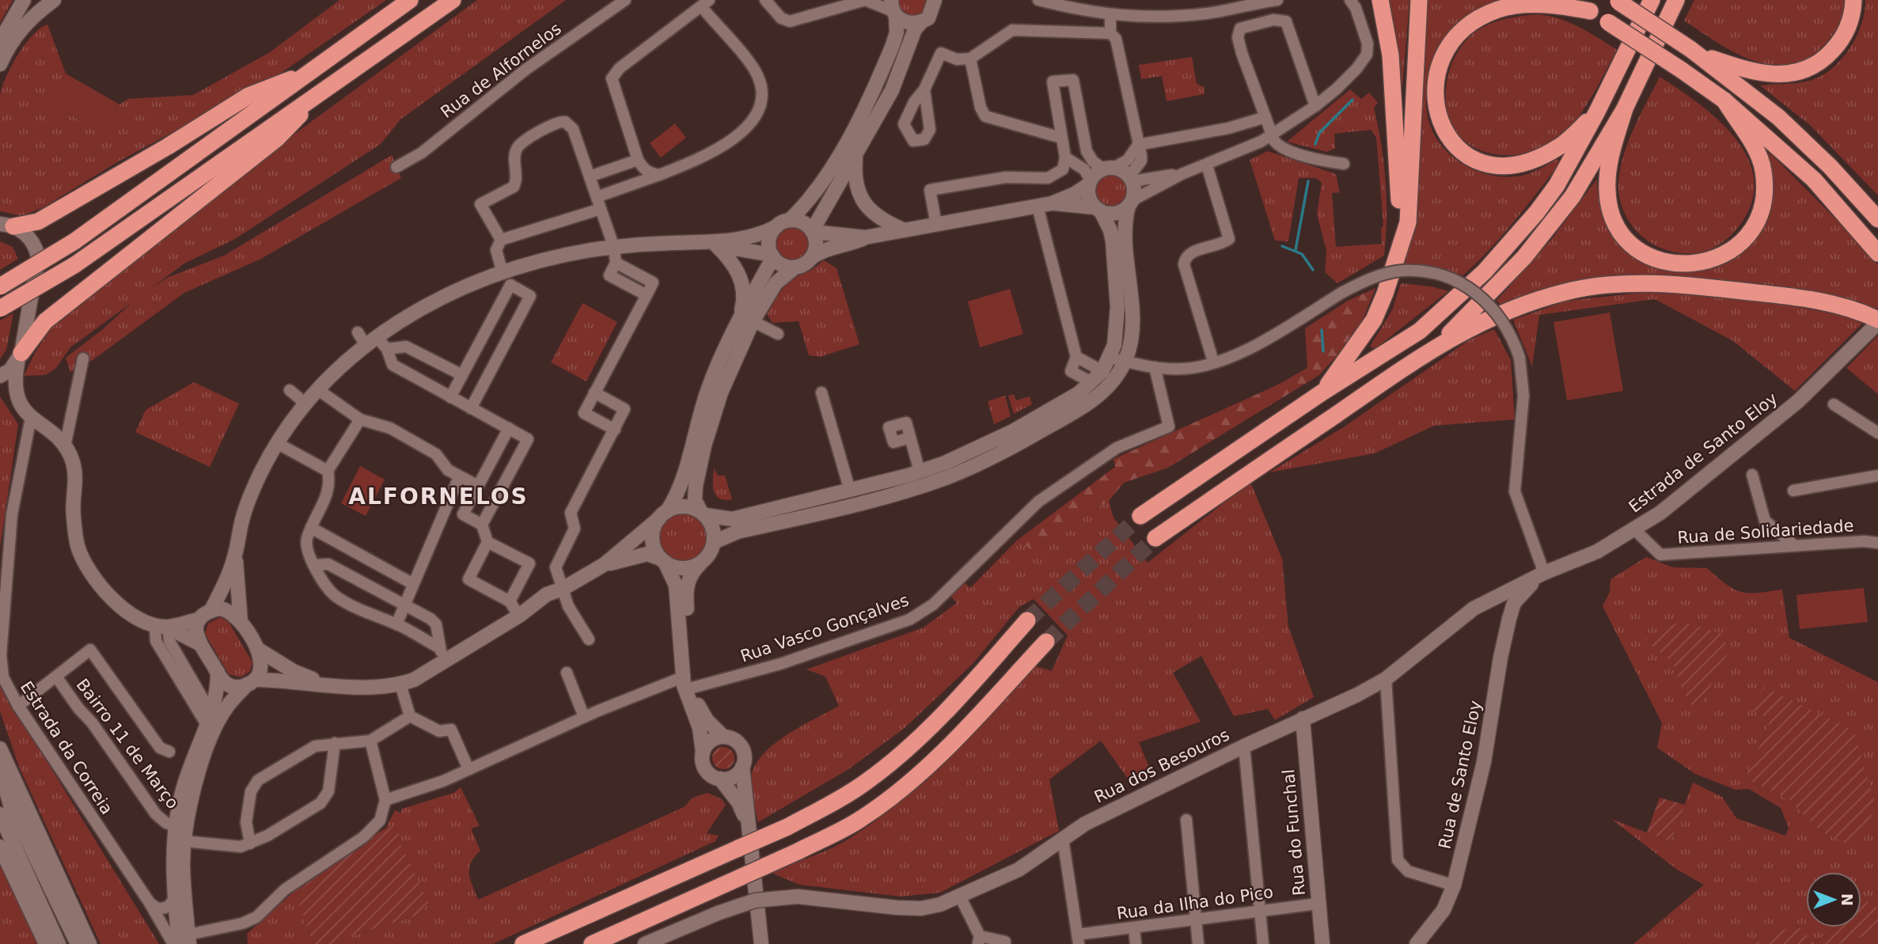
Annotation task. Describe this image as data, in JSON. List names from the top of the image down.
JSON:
{
  "streets": {
    "street": [
      "Rua de Alfornelos",
      "Estrada de Santo Eloy",
      "Rua de Solidariedade",
      "Rua Vasco Gonçalves",
      "Bairro 11 de Março",
      "Estrada da Correia",
      "Rua dos Besouros",
      "Rua de Santo Eloy",
      "Rua do Funchal",
      "Rua da Ilha do Pico"
    ]
  },
  "crossings": [
    ["Estrada de Santo Eloy", "Rua de Solidariedade"],
    ["Estrada de Santo Eloy", "Rua dos Besouros"],
    ["Bairro 11 de Março", "Estrada da Correia"],
    ["Rua dos Besouros", "Rua do Funchal"],
    ["Rua do Funchal", "Rua da Ilha do Pico"]
  ],
  "districts": ["ALFORNELOS"],
  "north": "right"
}
